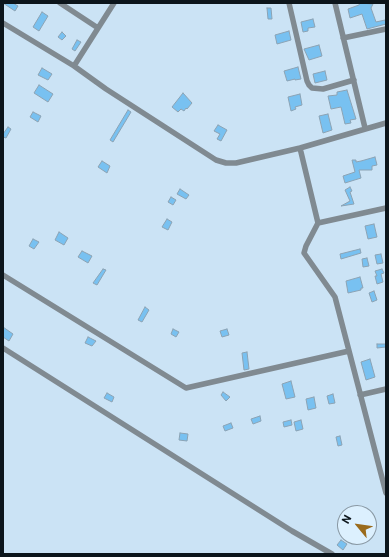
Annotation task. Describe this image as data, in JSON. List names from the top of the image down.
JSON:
{
  "north": "top left"
}
